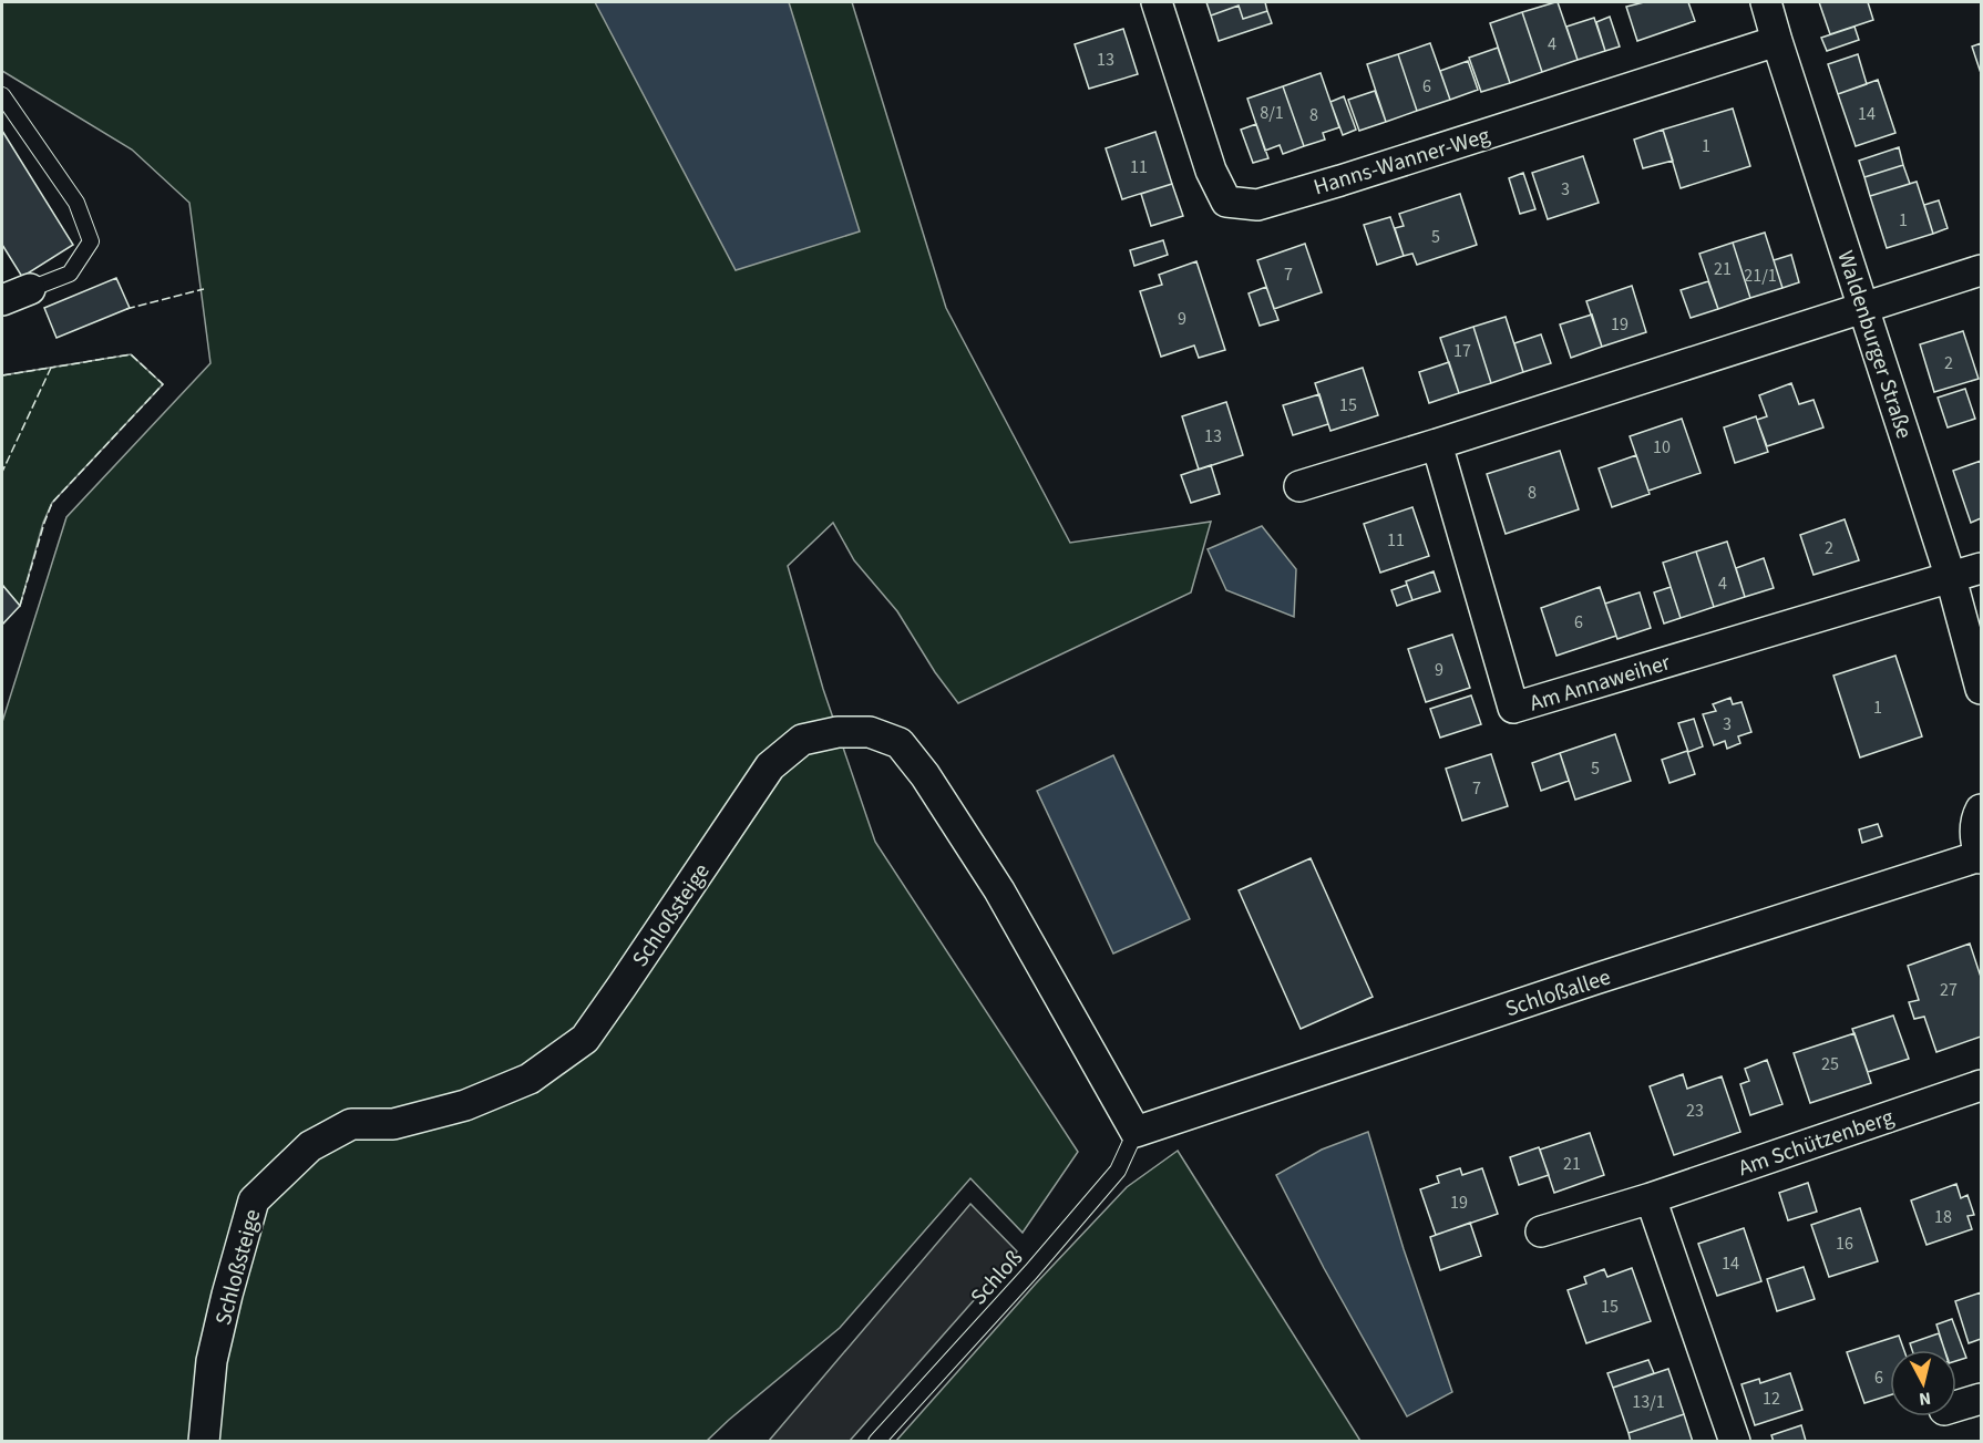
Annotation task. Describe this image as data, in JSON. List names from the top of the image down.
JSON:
{
  "streets": {
    "street": [
      "Hanns-Wanner-Weg",
      "Waldenburger Straße",
      "Am Annaweiher",
      "Schloßsteige",
      "Schloßallee",
      "Am Schützenberg"
    ],
    "lane": ["Schloß"]
  },
  "crossings": [
    ["Hanns-Wanner-Weg", "Waldenburger Straße"],
    ["Waldenburger Straße", "Am Annaweiher"],
    ["Schloßsteige", "Schloßallee"],
    ["Schloßsteige", "Schloß"],
    ["Schloßallee", "Schloß"]
  ],
  "house_numbers": [
    "4",
    "13",
    "6",
    "8/1",
    "14",
    "8",
    "1",
    "11",
    "3",
    "1",
    "5",
    "21",
    "7",
    "21/1",
    "9",
    "19",
    "17",
    "2",
    "15",
    "13",
    "10",
    "8",
    "11",
    "2",
    "4",
    "6",
    "9",
    "1",
    "3",
    "5",
    "7",
    "27",
    "25",
    "23",
    "21",
    "19",
    "18",
    "16",
    "14",
    "15",
    "6",
    "12",
    "13/1"
  ],
  "north": "bottom"
}
